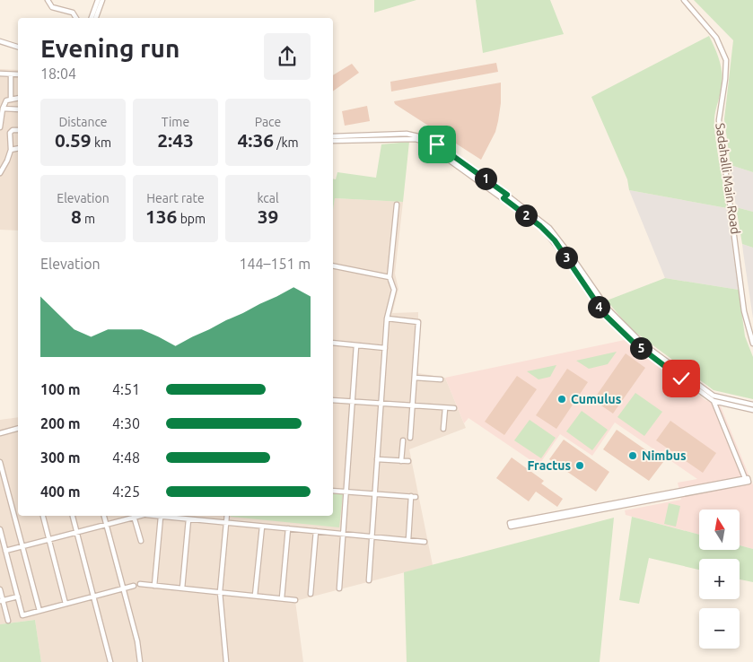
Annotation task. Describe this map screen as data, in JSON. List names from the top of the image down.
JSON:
{
  "streets": {
    "street": ["Sadahalli Main Road"]
  },
  "places": ["Cumulus", "Nimbus", "Fractus"],
  "north": "top",
  "page": {
    "heading": ["Evening run", "18:04"],
    "stats": [
      ["Distance", "0.59 km"],
      ["Time", "2:43"],
      ["Pace", "4:36 /km"],
      ["Elevation", "8 m"],
      ["Heart rate", "136 bpm"],
      ["kcal", "39"]
    ],
    "pins": [
      "1",
      "2",
      "3",
      "4",
      "5"
    ],
    "chart": ["Elevation", "144–151 m"],
    "list": [
      {
        "name": "100 m",
        "note": "4:51"
      },
      {
        "name": "200 m",
        "note": "4:30"
      },
      {
        "name": "300 m",
        "note": "4:48"
      },
      {
        "name": "400 m",
        "note": "4:25"
      }
    ],
    "map_buttons": ["+", "−"]
  }
}
